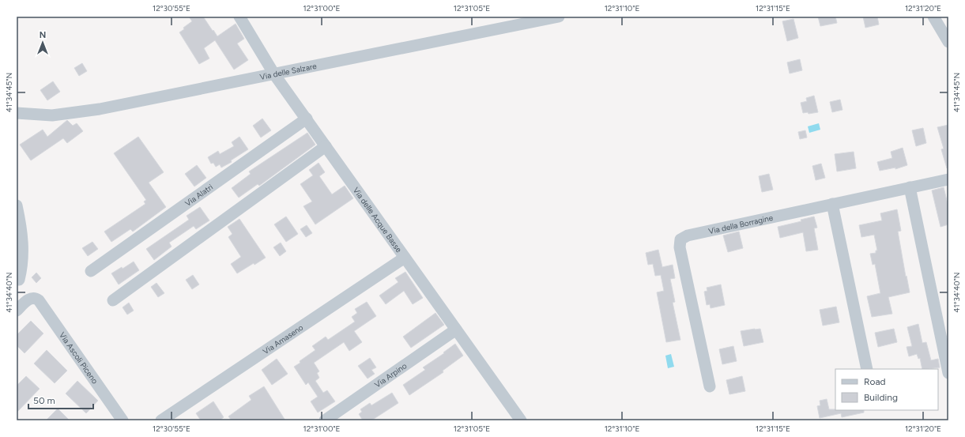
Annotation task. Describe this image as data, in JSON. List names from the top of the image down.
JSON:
{
  "streets": {
    "street": [
      "Via delle Salzare",
      "Via Alatri",
      "Via delle Acque Basse",
      "Via della Borragine",
      "Via Amaseno",
      "Via Ascoli Piceno",
      "Via Arpino"
    ]
  },
  "crossings": [
    ["Via delle Salzare", "Via delle Acque Basse"],
    ["Via Alatri", "Via delle Acque Basse"],
    ["Via delle Acque Basse", "Via Amaseno"],
    ["Via delle Acque Basse", "Via Arpino"]
  ],
  "legend": ["Road", "Building"],
  "scale_bar": "50 m",
  "north": "top",
  "coordinates": [
    "12°30'55\"E",
    "12°31'00\"E",
    "12°31'05\"E",
    "12°31'10\"E",
    "12°31'15\"E",
    "12°31'20\"E",
    "41°34'45\"N",
    "41°34'40\"N"
  ]
}
